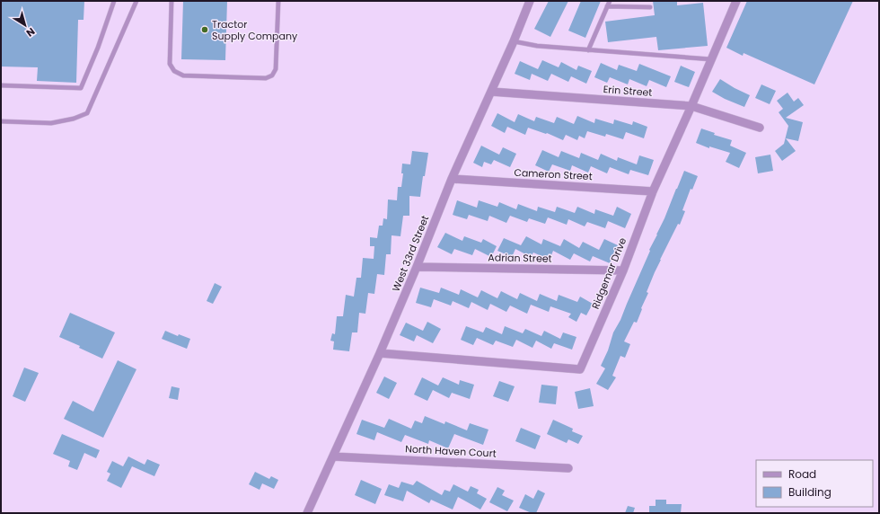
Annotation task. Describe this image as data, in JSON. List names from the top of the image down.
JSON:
{
  "streets": {
    "street": [
      "Erin Street",
      "Cameron Street",
      "West 33rd Street",
      "Adrian Street",
      "Ridgemar Drive",
      "North Haven Court"
    ]
  },
  "crossings": [
    ["Erin Street", "West 33rd Street"],
    ["Erin Street", "Ridgemar Drive"],
    ["Cameron Street", "West 33rd Street"],
    ["Cameron Street", "Ridgemar Drive"],
    ["West 33rd Street", "Adrian Street"],
    ["West 33rd Street", "Ridgemar Drive"],
    ["West 33rd Street", "North Haven Court"],
    ["Adrian Street", "Ridgemar Drive"]
  ],
  "places": ["Tractor Supply Company"],
  "legend": ["Road", "Building"],
  "north": "bottom right"
}
